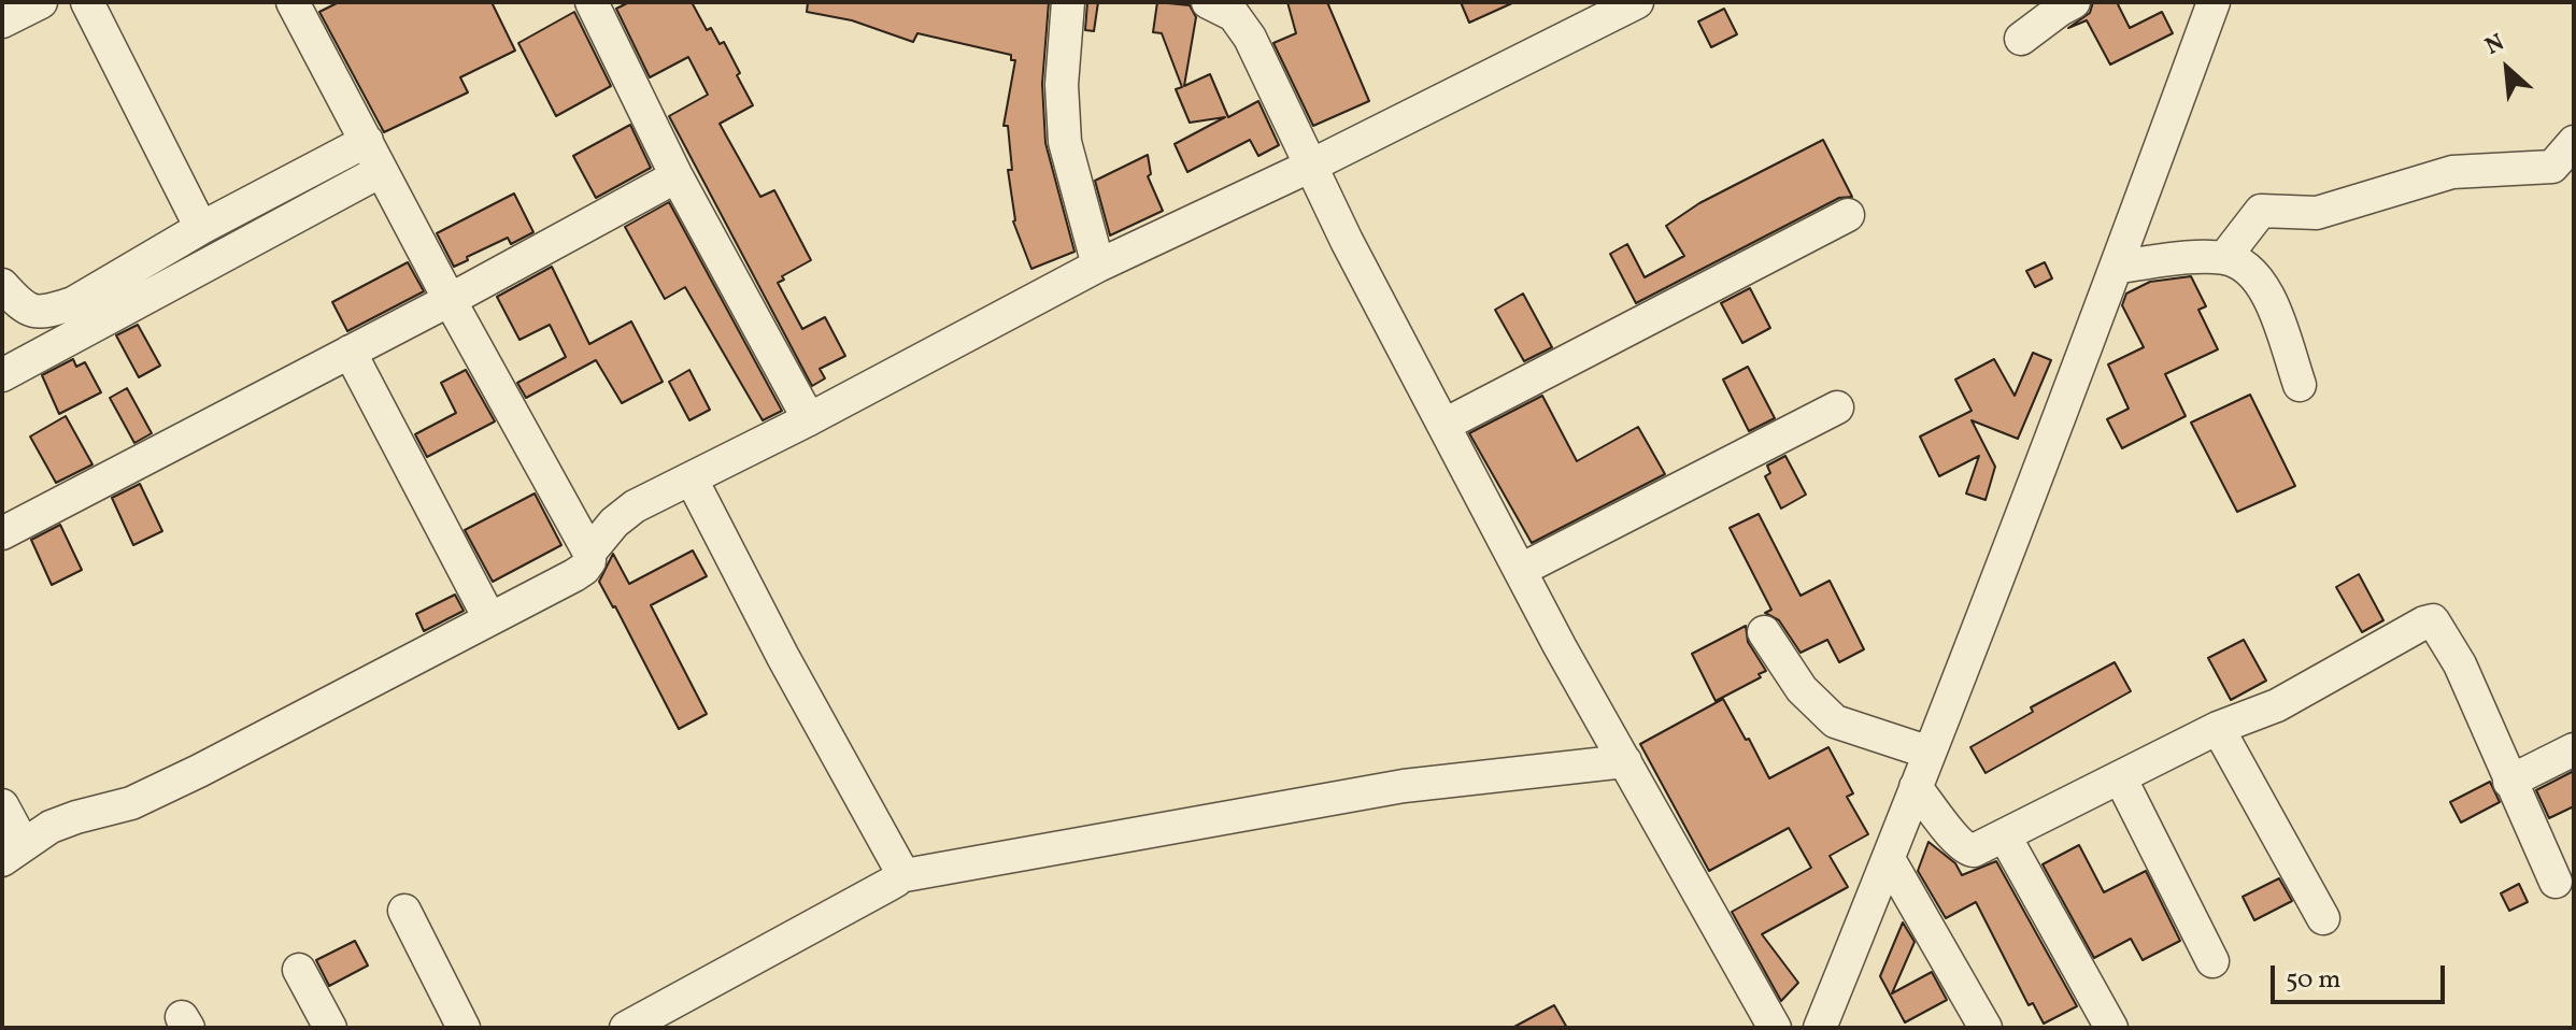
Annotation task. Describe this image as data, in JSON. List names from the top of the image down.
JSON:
{
  "scale_bar": "50 m",
  "north": "top left"
}
